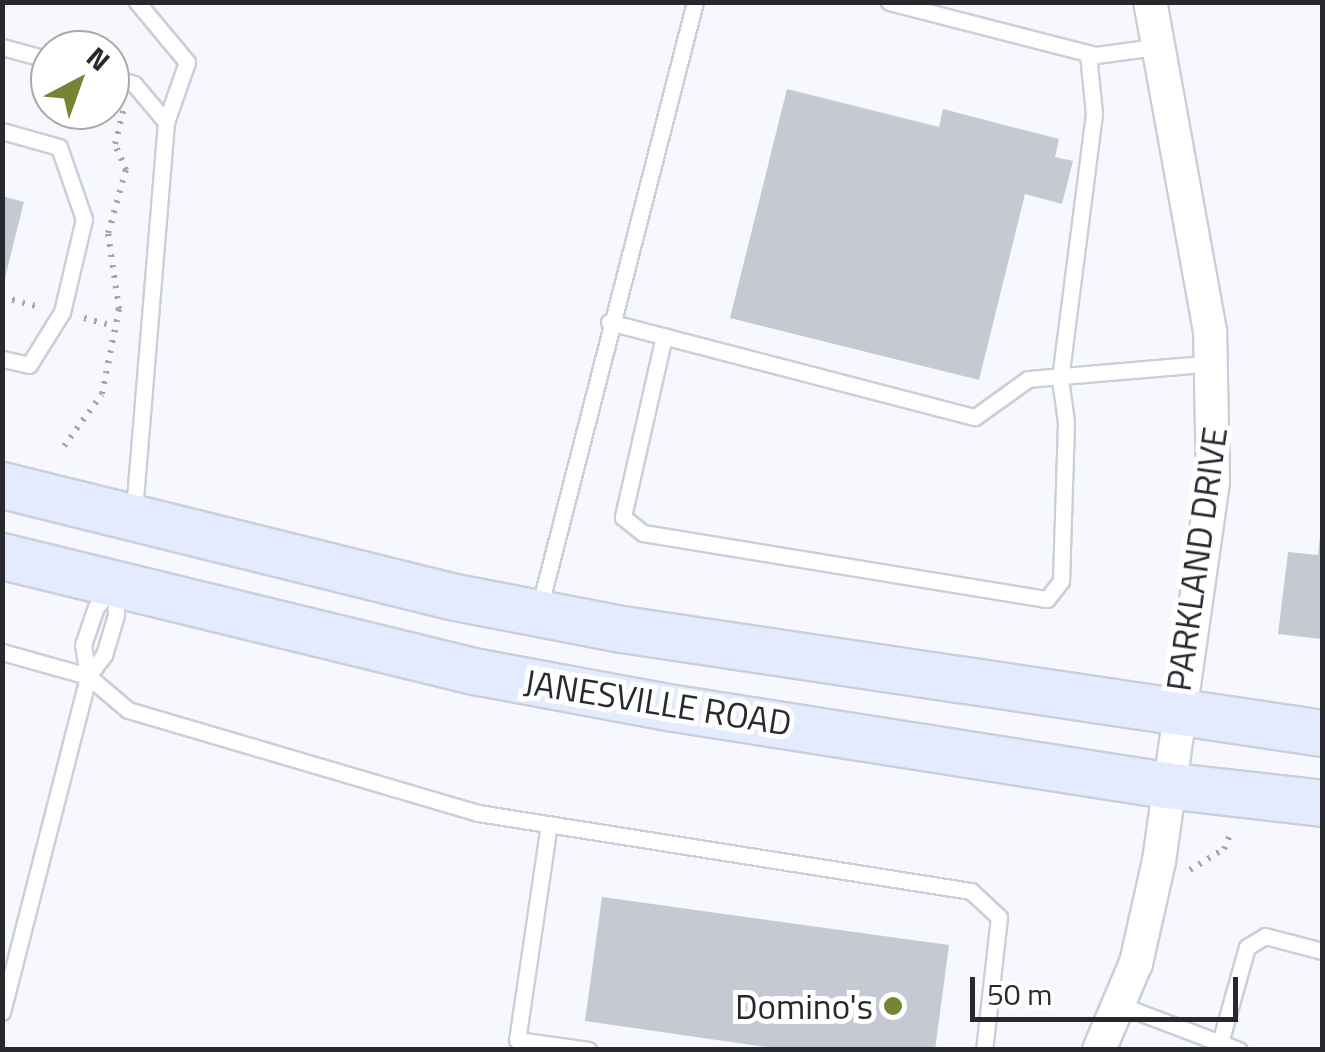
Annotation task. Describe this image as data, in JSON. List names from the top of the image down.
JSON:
{
  "streets": {
    "main road": ["JANESVILLE ROAD"],
    "street": ["PARKLAND DRIVE"]
  },
  "crossings": [
    ["PARKLAND DRIVE", "JANESVILLE ROAD"]
  ],
  "places": ["Domino's"],
  "scale_bar": "50 m",
  "north": "top right"
}
